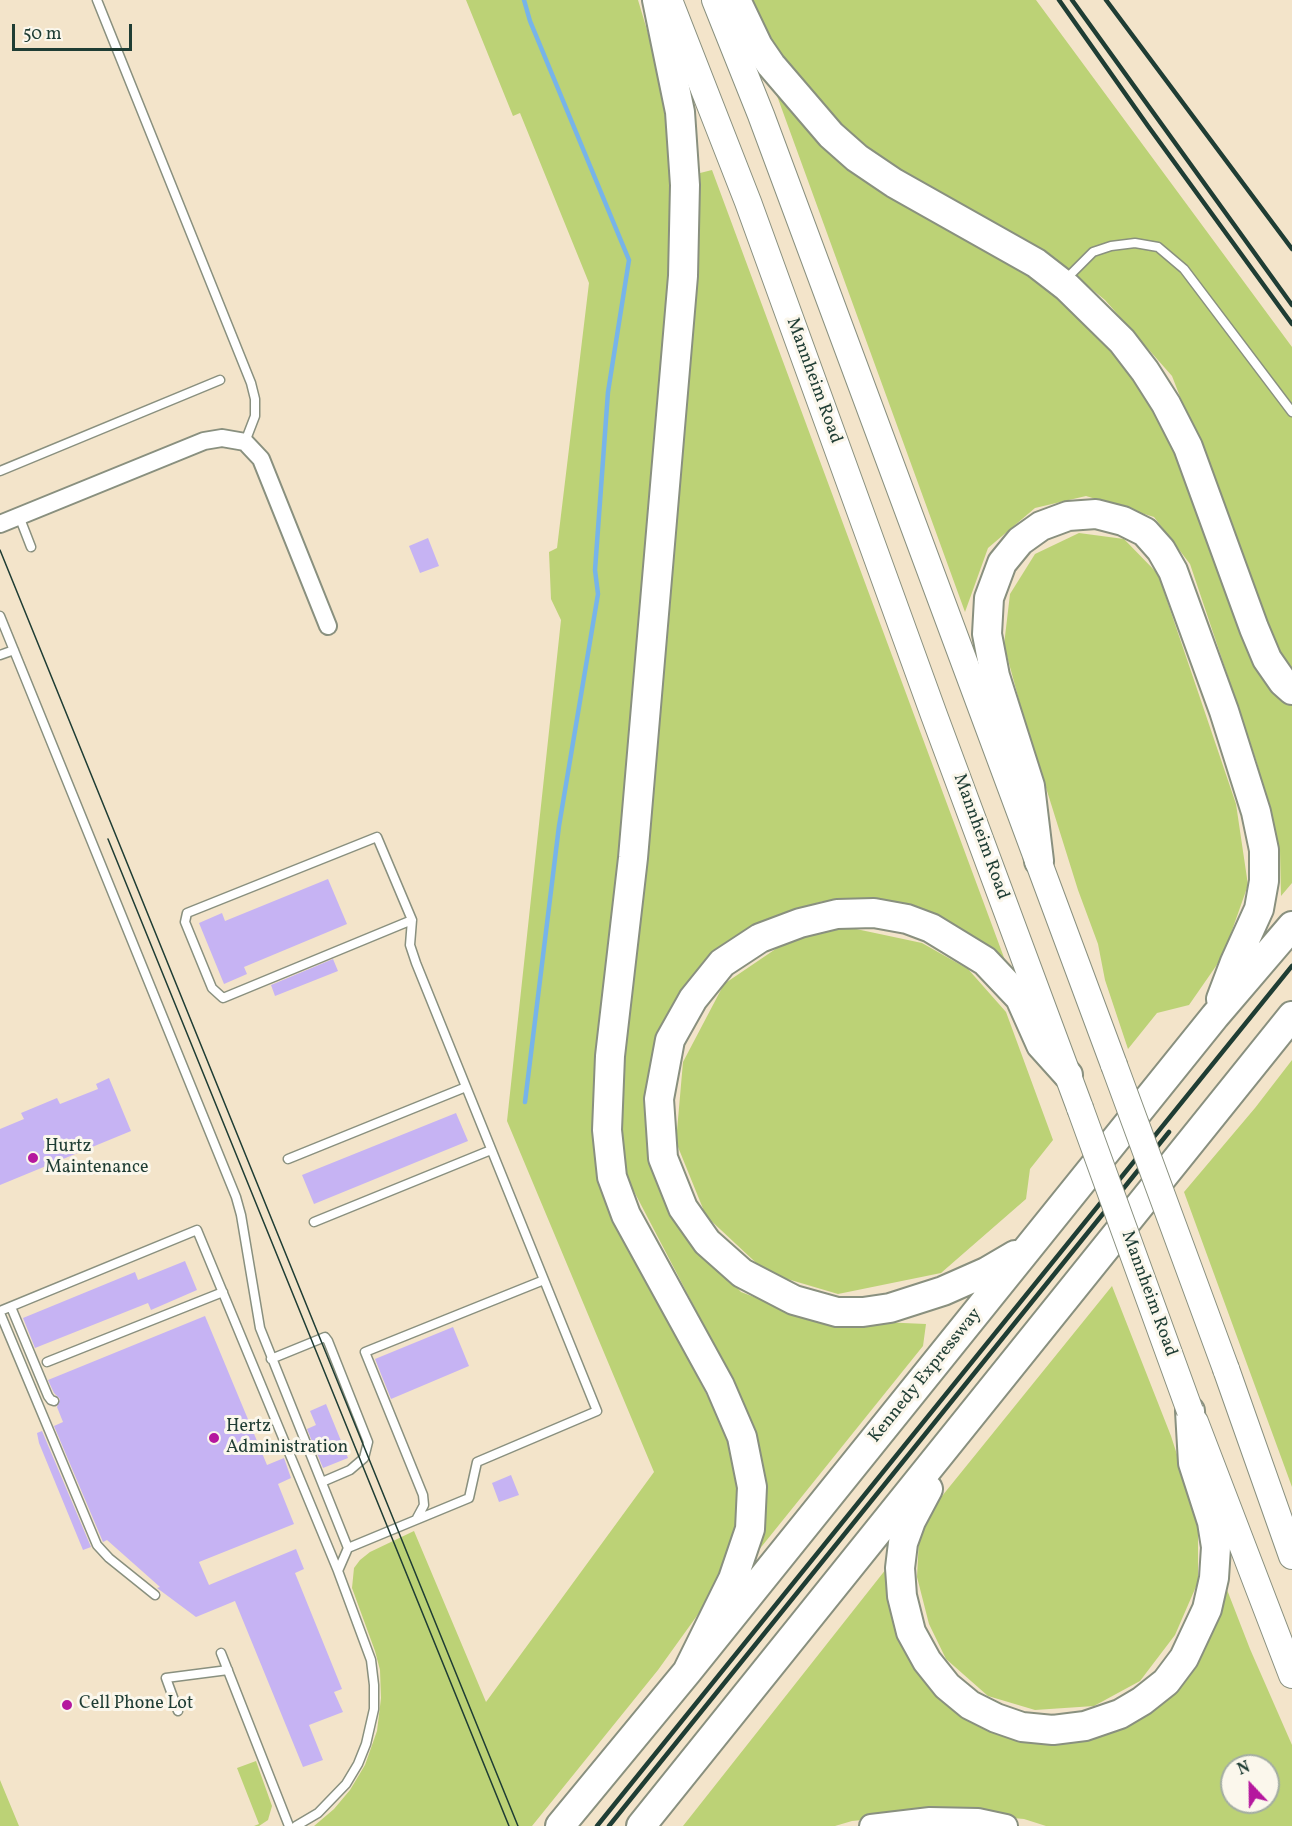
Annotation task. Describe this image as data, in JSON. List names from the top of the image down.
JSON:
{
  "streets": {
    "highway": ["Kennedy Expressway"],
    "main road": ["Mannheim Road"]
  },
  "places": ["Hurtz Maintenance", "Hertz Administration", "Cell Phone Lot"],
  "scale_bar": "50 m",
  "north": "top"
}
